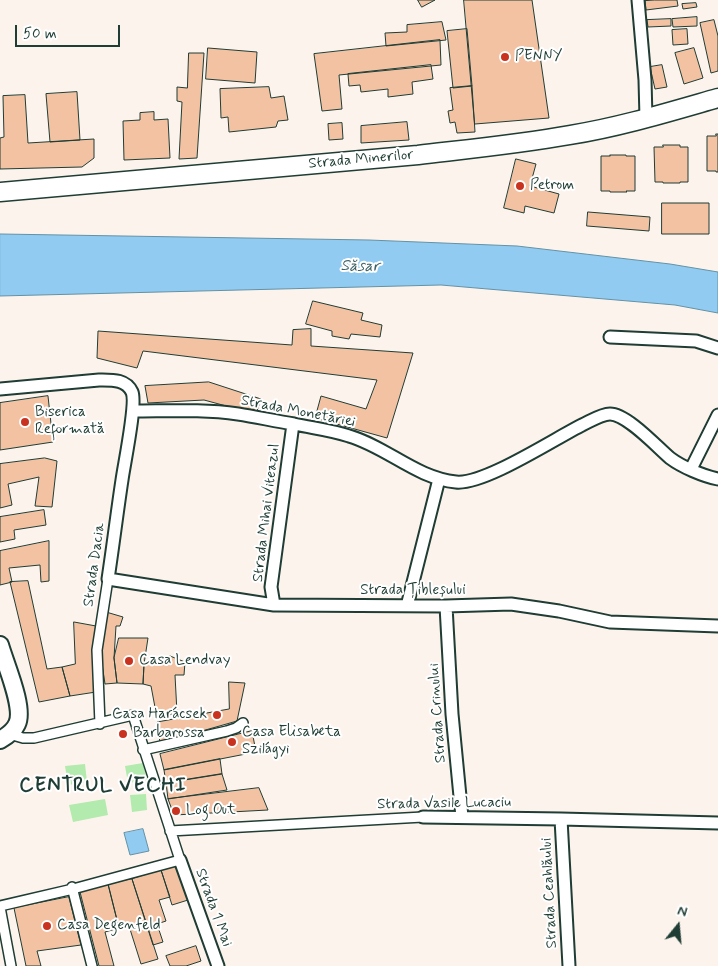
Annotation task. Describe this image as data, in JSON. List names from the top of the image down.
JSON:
{
  "streets": {
    "main road": ["Strada Minerilor"],
    "street": [
      "Strada Monetăriei",
      "Strada Mihai Viteazul",
      "Strada Dacia",
      "Strada Țibleșului",
      "Strada Crinului",
      "Strada Vasile Lucaciu",
      "Strada Ceahlăului",
      "Strada 1 Mai"
    ]
  },
  "crossings": [
    ["Strada Monetăriei", "Strada Mihai Viteazul"],
    ["Strada Monetăriei", "Strada Dacia"],
    ["Strada Mihai Viteazul", "Strada Țibleșului"],
    ["Strada Dacia", "Strada Țibleșului"],
    ["Strada Țibleșului", "Strada Crinului"],
    ["Strada Crinului", "Strada Vasile Lucaciu"],
    ["Strada Vasile Lucaciu", "Strada Ceahlăului"]
  ],
  "districts": ["CENTRUL VECHI"],
  "water": ["Săsar"],
  "places": [
    "PENNY",
    "Petrom",
    "Biserica Reformată",
    "Casa Lendvay",
    "Casa Harácsek",
    "Barbarossa",
    "Casa Elisabeta Szilágyi",
    "Log Out",
    "Casa Degenfeld"
  ],
  "scale_bar": "50 m",
  "north": "top"
}
